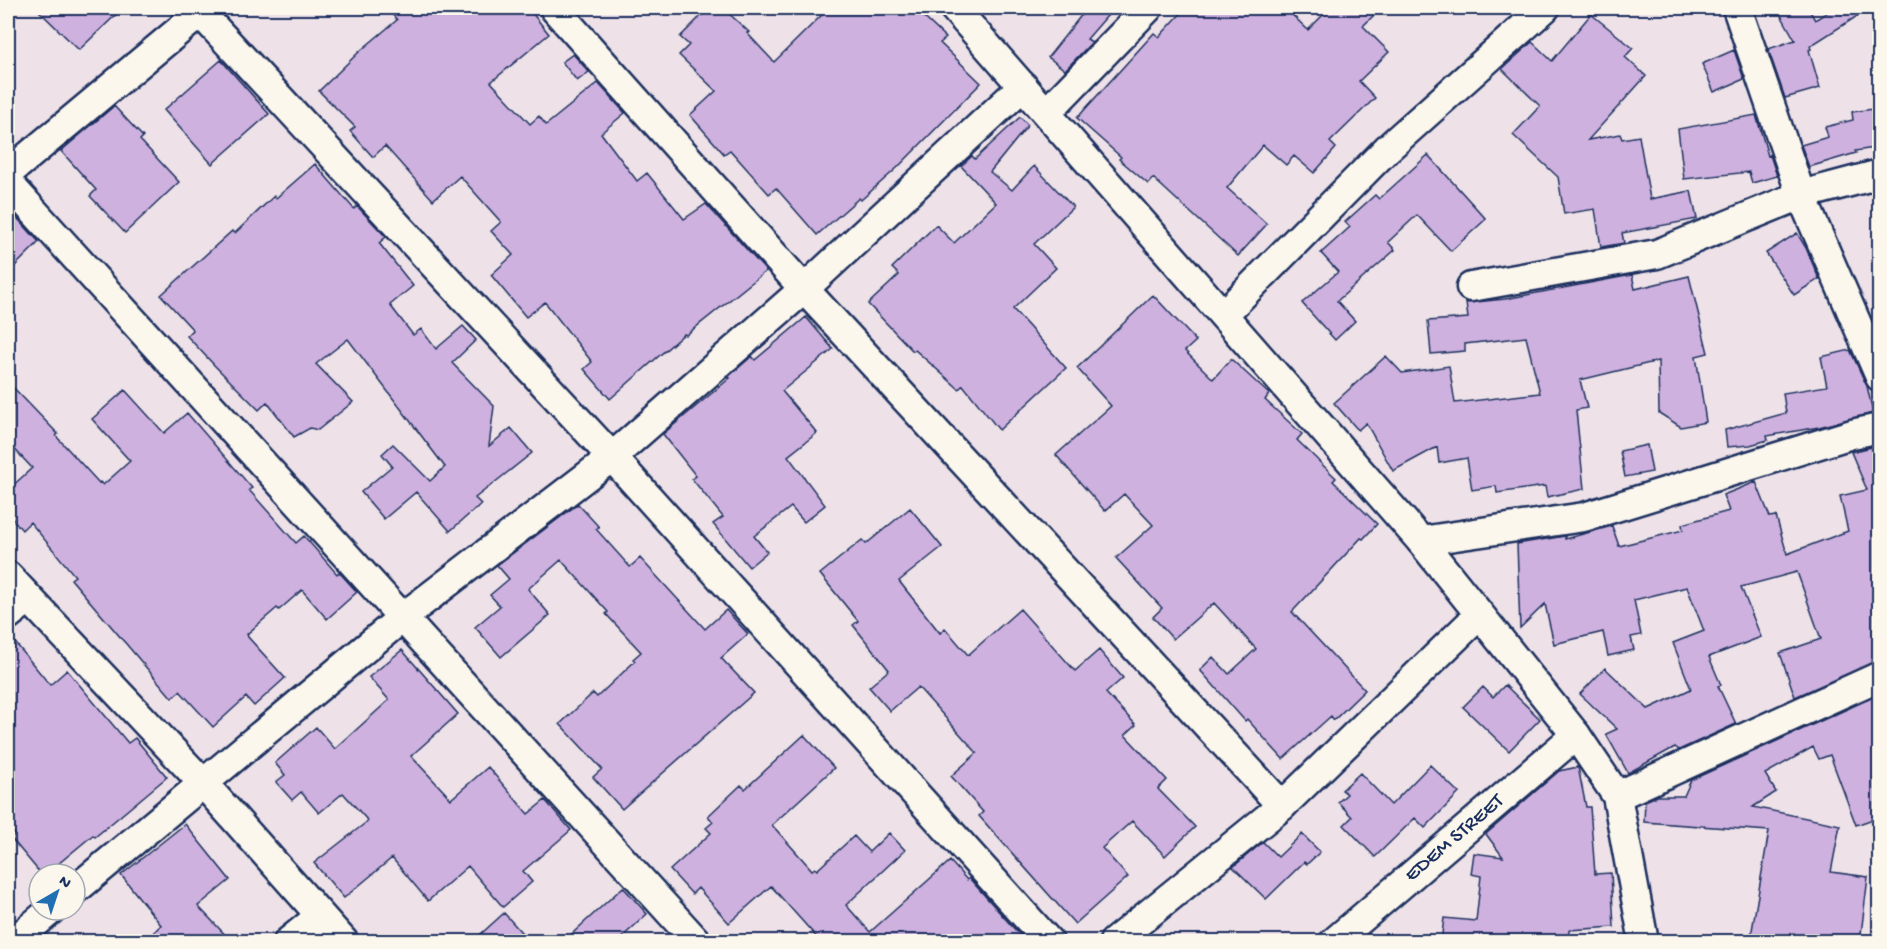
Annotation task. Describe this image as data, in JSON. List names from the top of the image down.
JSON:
{
  "streets": {
    "street": ["EDEM STREET"]
  },
  "north": "top right"
}
